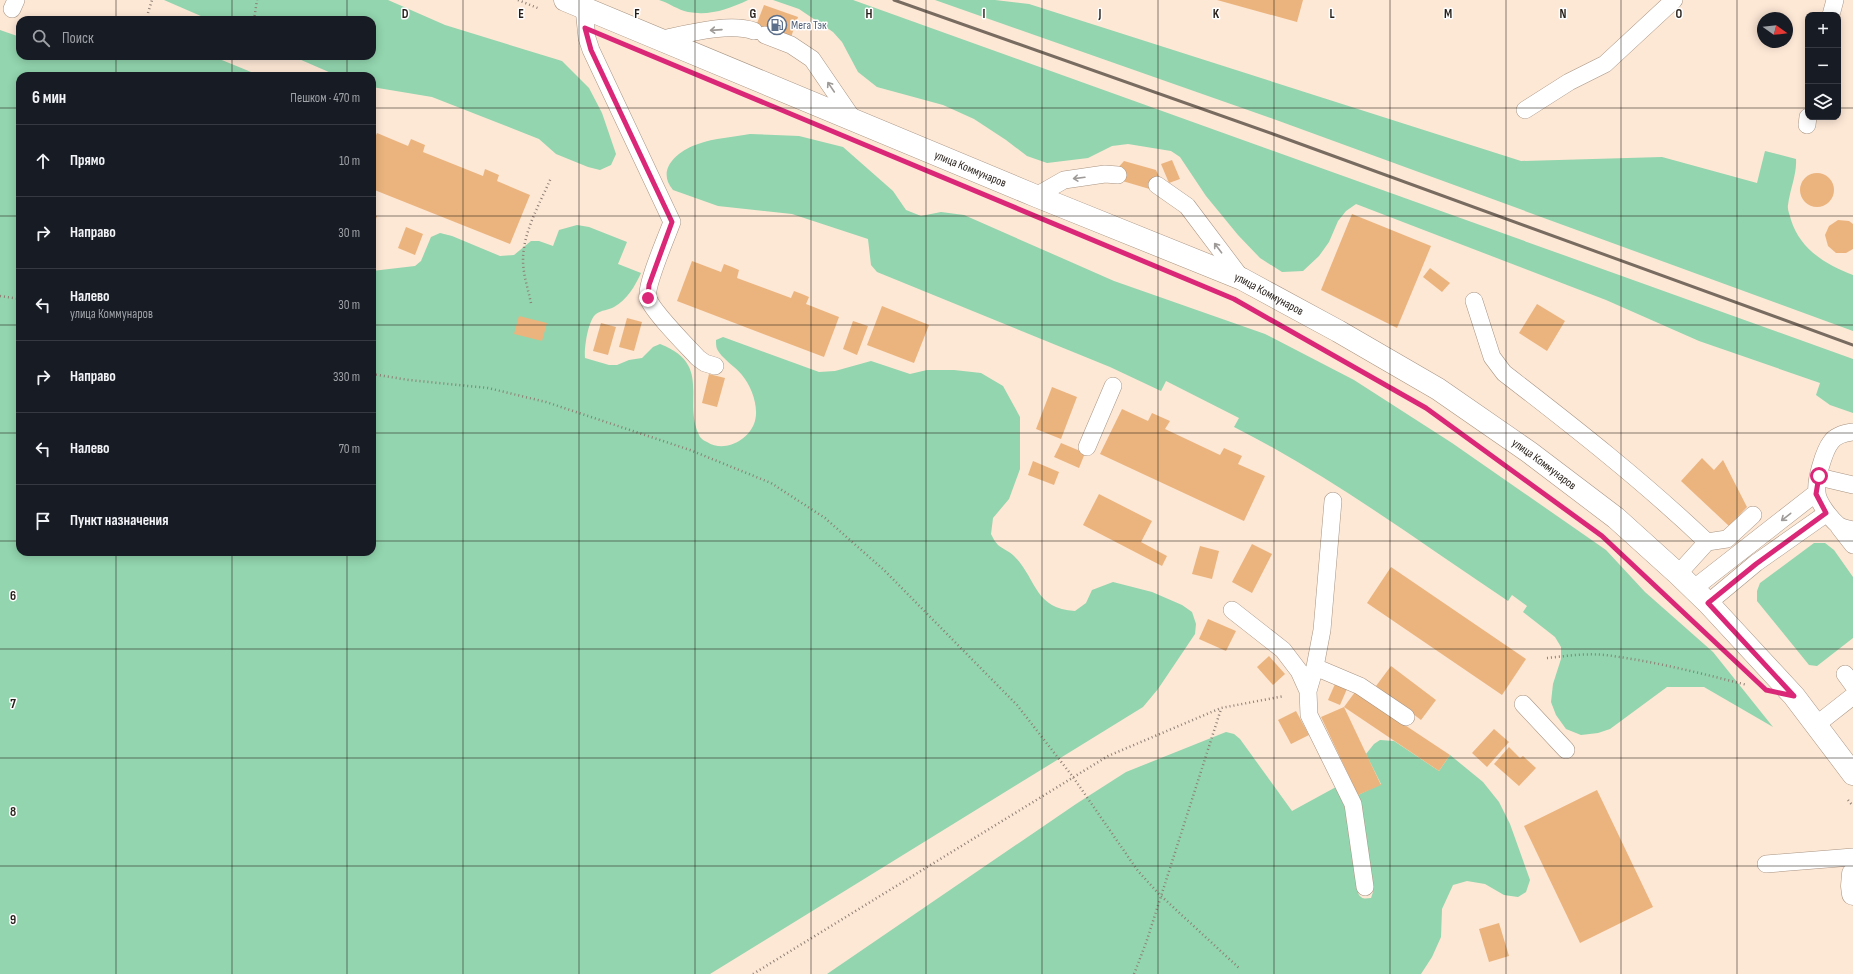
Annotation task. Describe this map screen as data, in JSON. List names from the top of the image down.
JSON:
{
  "streets": {
    "main road": ["улица Коммунаров"]
  },
  "places": {
    "fuel station": ["Мега Тэк"]
  },
  "north": "right",
  "page": {
    "map_buttons": ["+", "−"],
    "search": "Поиск",
    "heading": ["6 мин", "Пешком · 470 m"],
    "list": [
      ["Прямо", "10 m"],
      ["Направо", "30 m"],
      ["Налево", "улица Коммунаров", "30 m"],
      ["Направо", "330 m"],
      ["Налево", "70 m"],
      "Пункт назначения"
    ]
  },
  "grid": {
    "columns": [
      "D",
      "E",
      "F",
      "G",
      "H",
      "I",
      "J",
      "K",
      "L",
      "M",
      "N",
      "O"
    ],
    "rows": [
      "6",
      "7",
      "8",
      "9"
    ]
  }
}
